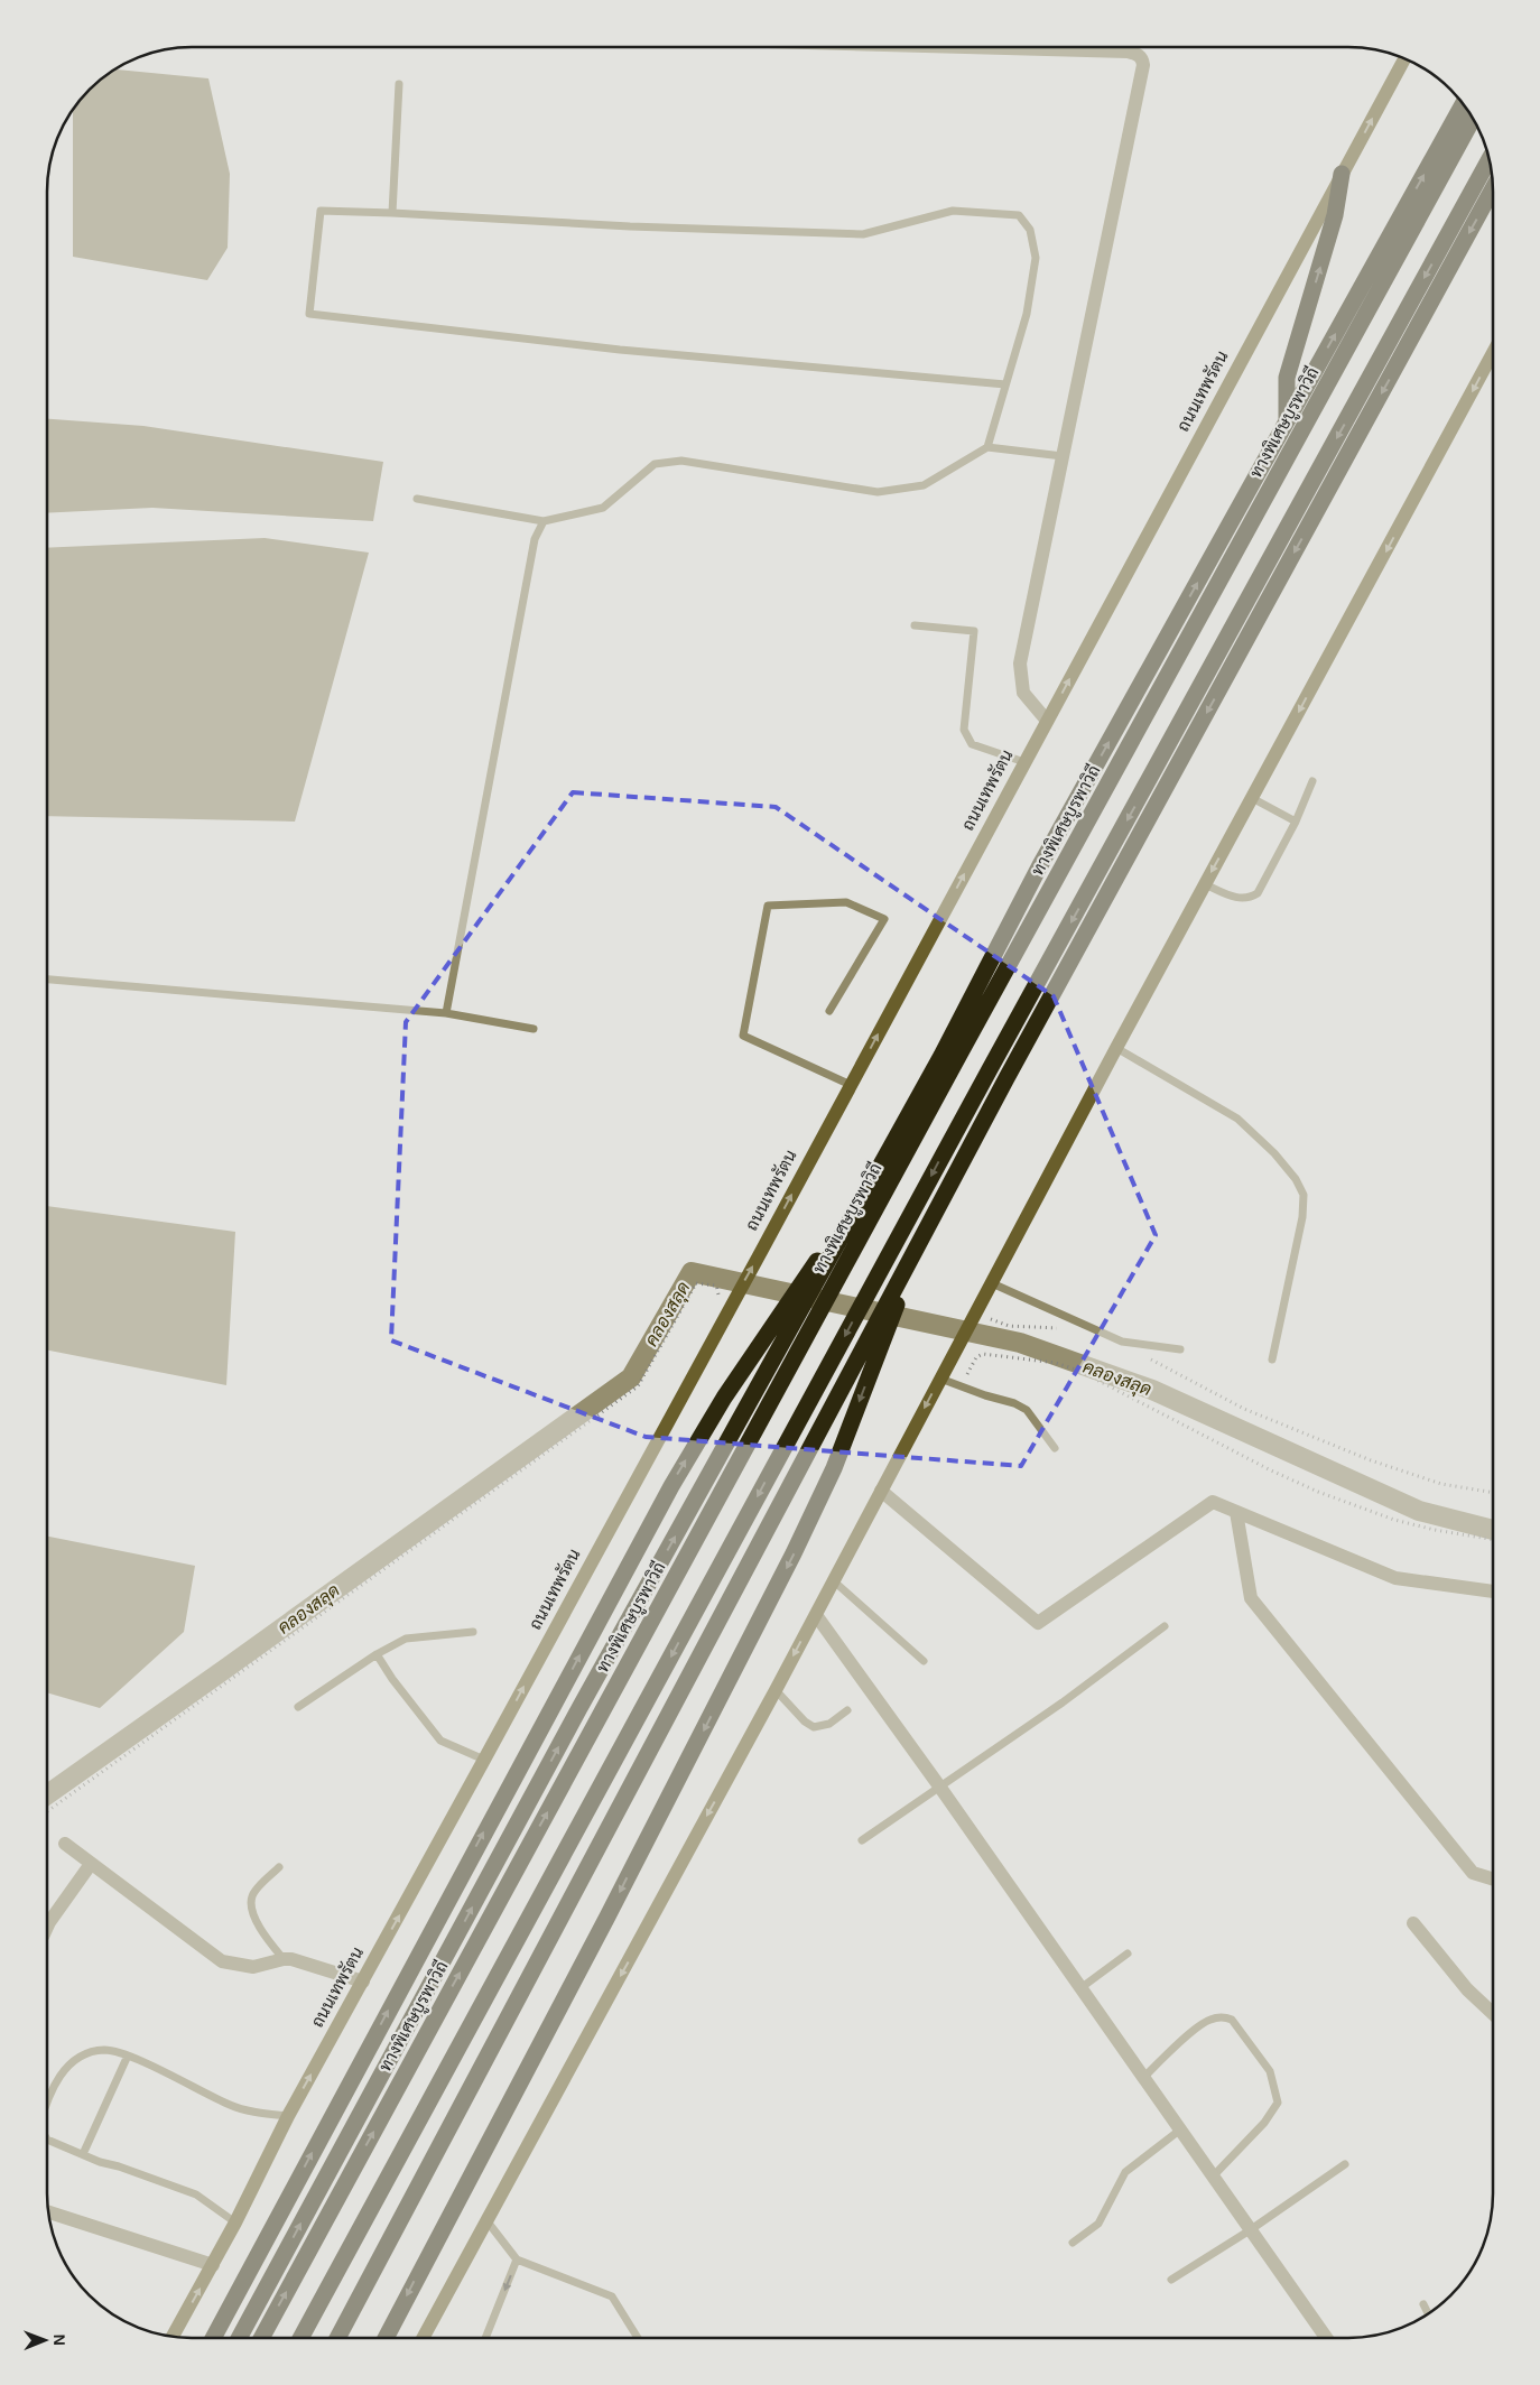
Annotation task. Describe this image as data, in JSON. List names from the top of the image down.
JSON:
{
  "streets": {
    "highway": ["ทางพิเศษบูรพาวิถี"],
    "main road": ["ถนนเทพรัตน"]
  },
  "one_way": ["ถนนเทพรัตน"],
  "water": ["คลองสลุด"],
  "north": "right"
}
